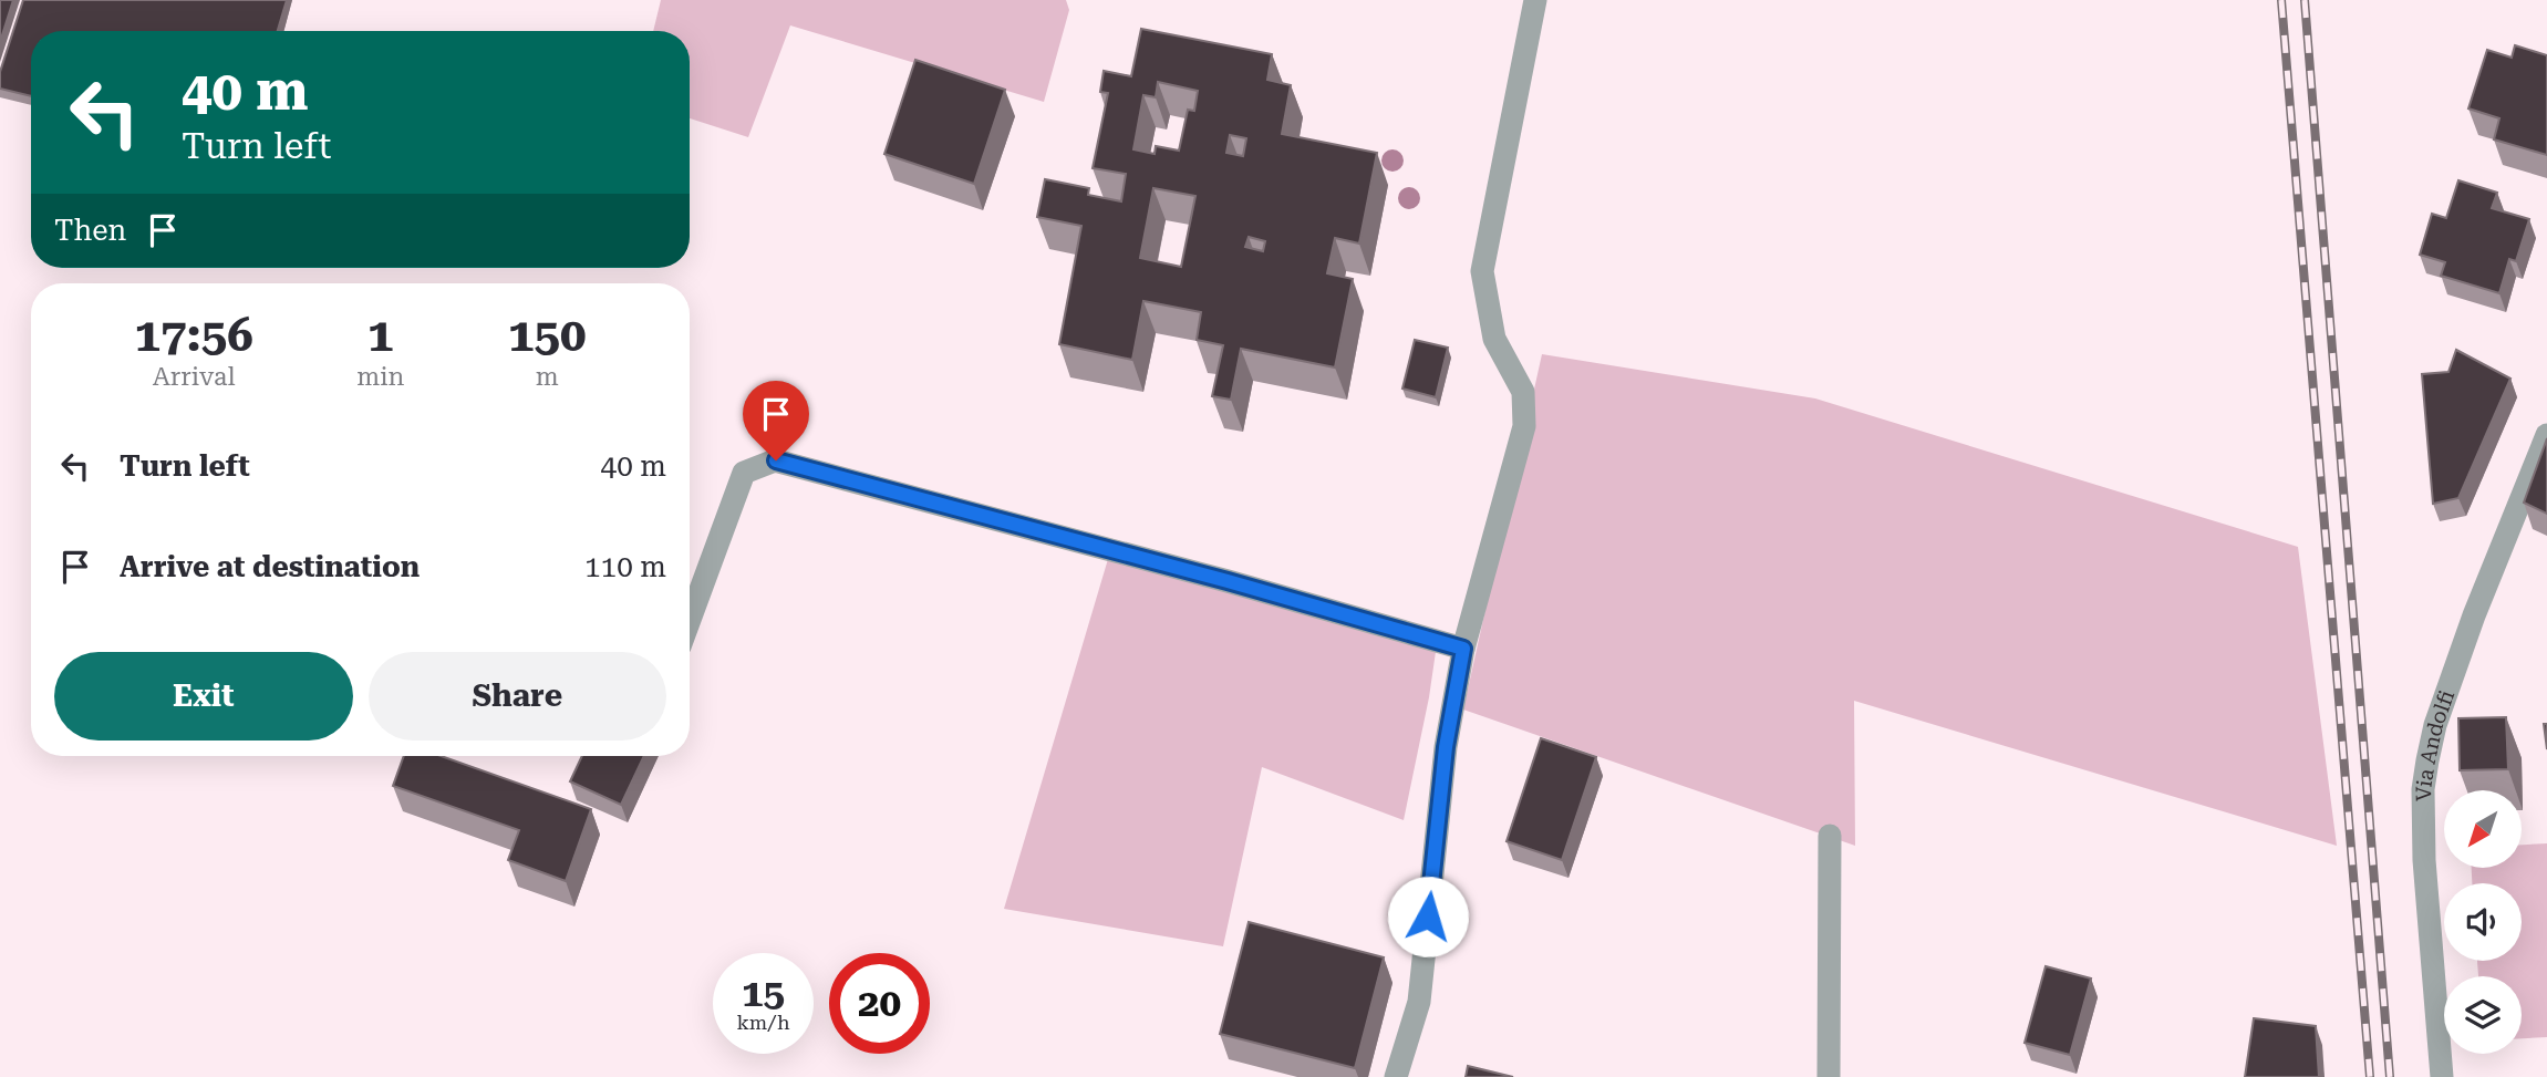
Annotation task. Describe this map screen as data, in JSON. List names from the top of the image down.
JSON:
{
  "streets": {
    "street": ["Via Andolfi"]
  },
  "north": "bottom left",
  "page": {
    "turn": ["40 m", "Turn left"],
    "then": "Then",
    "eta": [
      "17:56",
      "Arrival",
      "1",
      "min",
      "150",
      "m"
    ],
    "list": [
      {
        "name": "Turn left",
        "value": "40 m"
      },
      {
        "name": "Arrive at destination",
        "value": "110 m"
      }
    ],
    "buttons": ["Exit", "Share"],
    "speed": "15 km/h",
    "limit": "20"
  }
}
